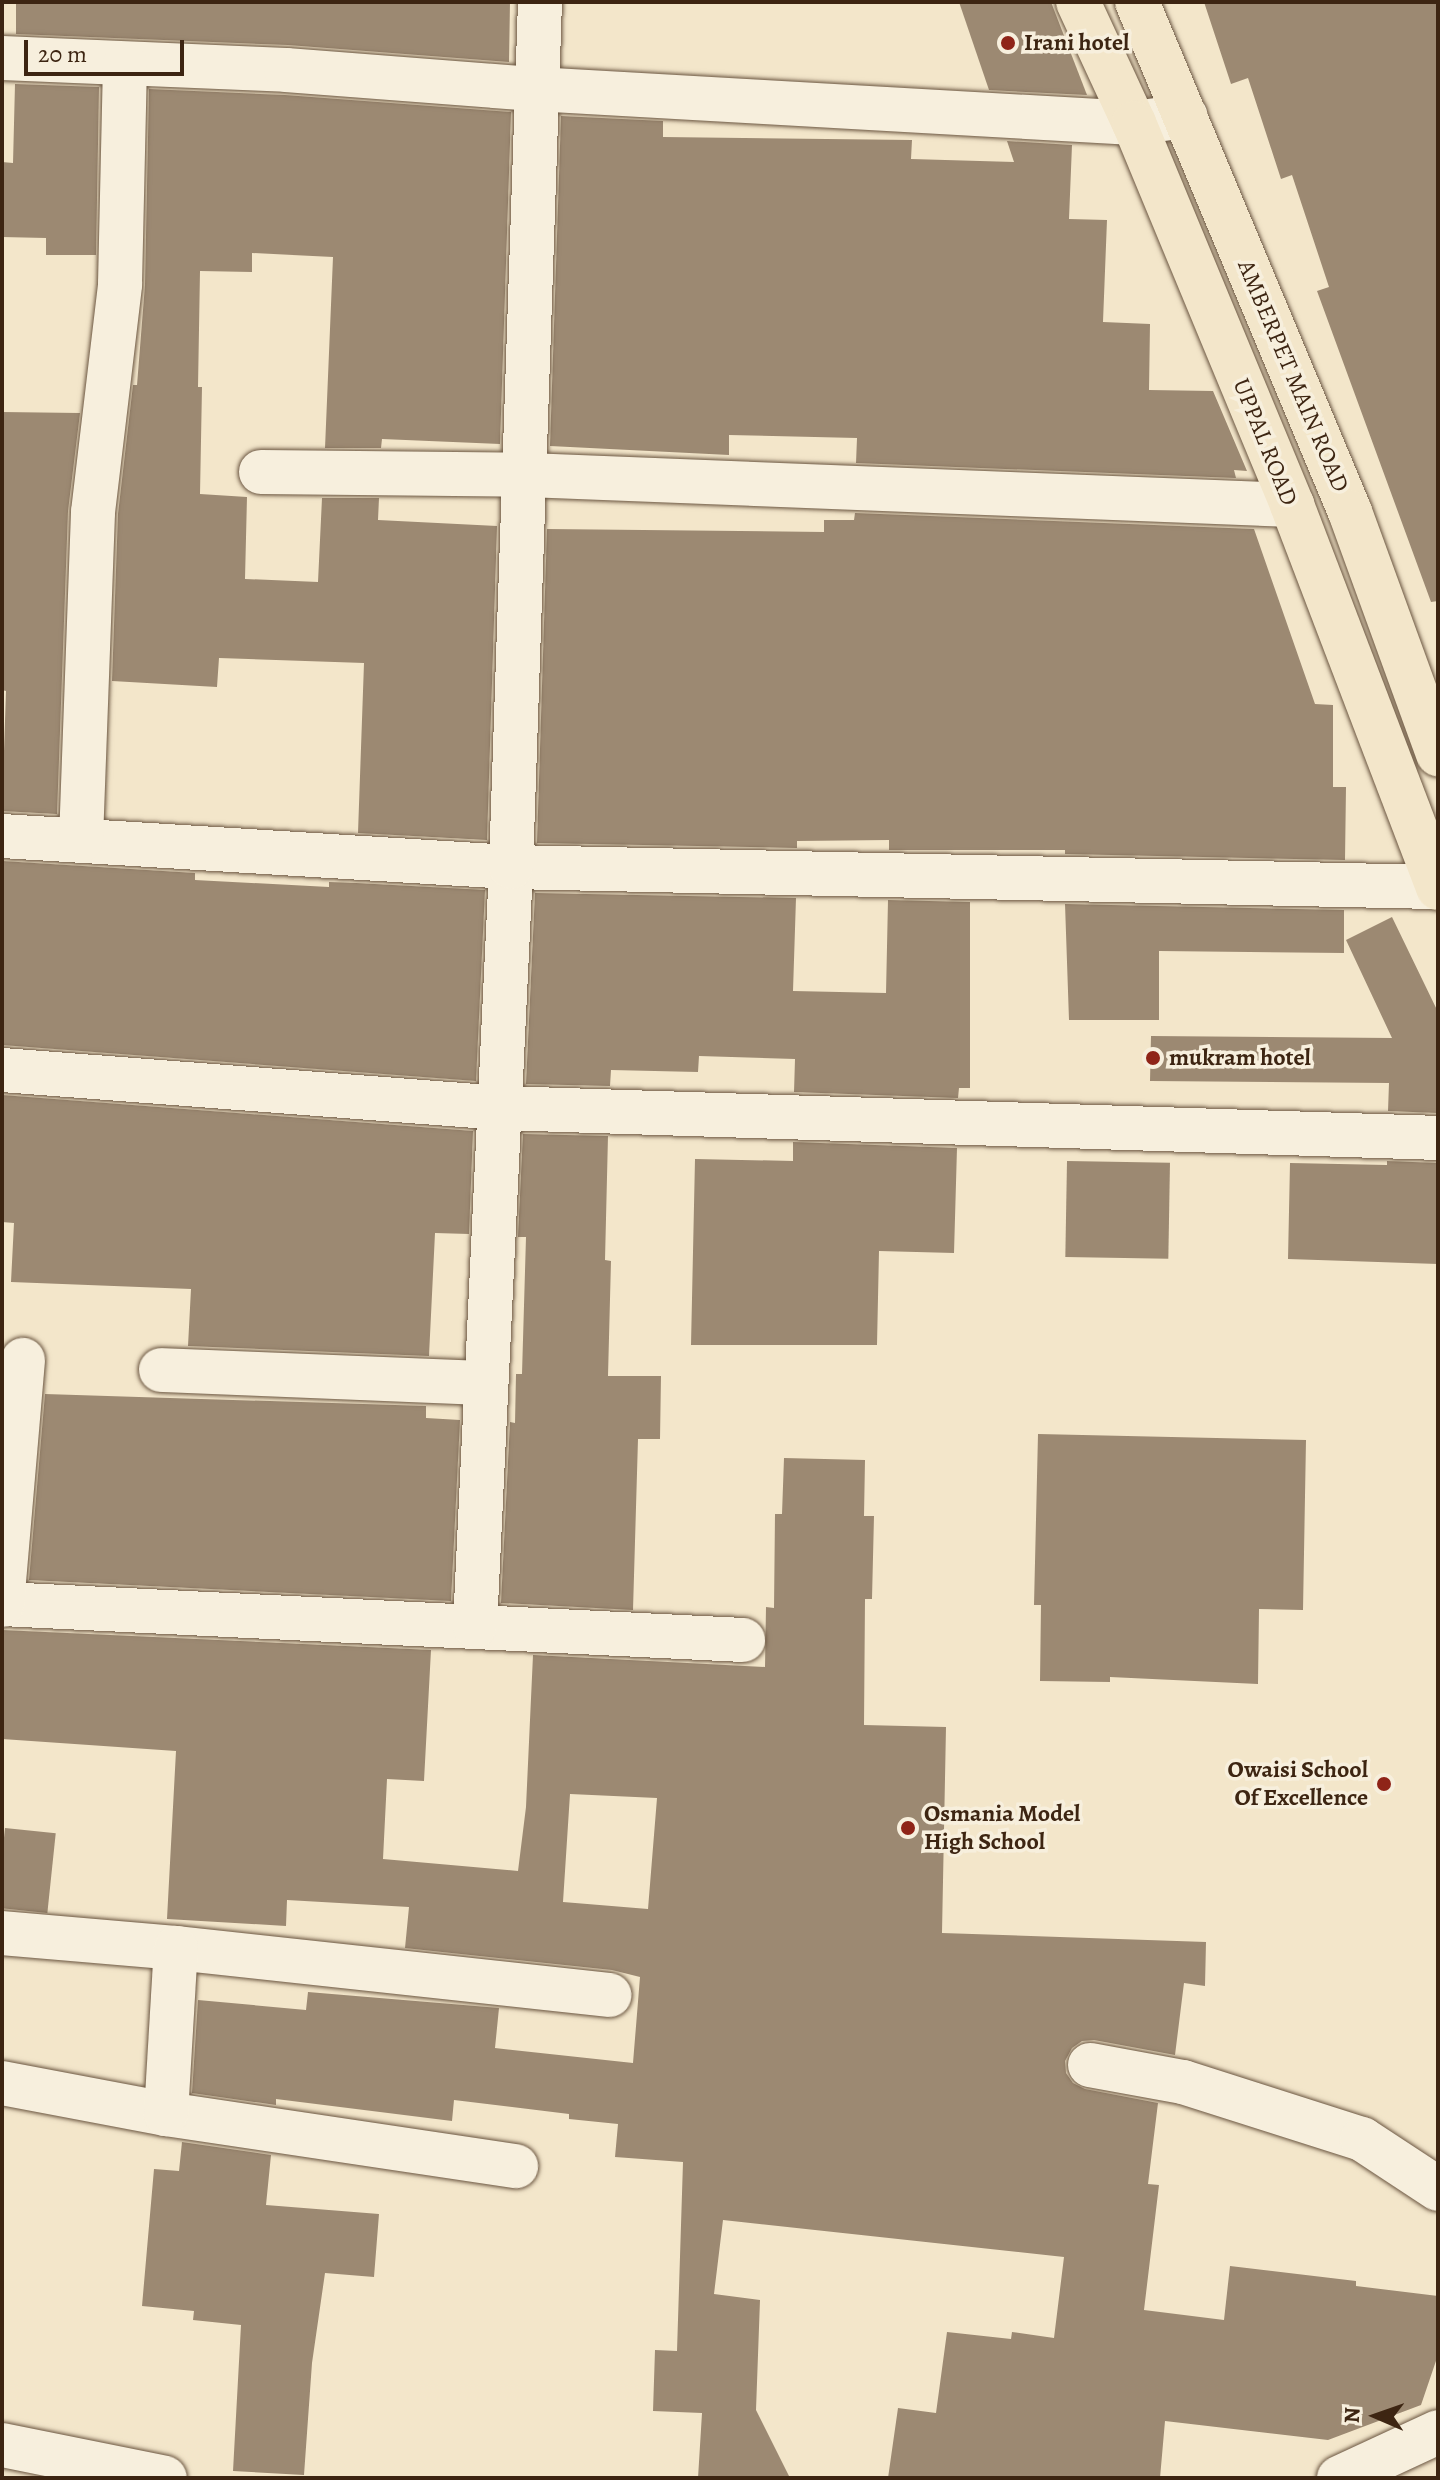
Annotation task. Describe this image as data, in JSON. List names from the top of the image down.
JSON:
{
  "streets": {
    "highway": ["AMBERPET MAIN ROAD", "UPPAL ROAD"]
  },
  "places": [
    "Irani hotel",
    "mukram hotel",
    "Owaisi School Of Excellence",
    "Osmania Model High School"
  ],
  "scale_bar": "20 m",
  "north": "left"
}
